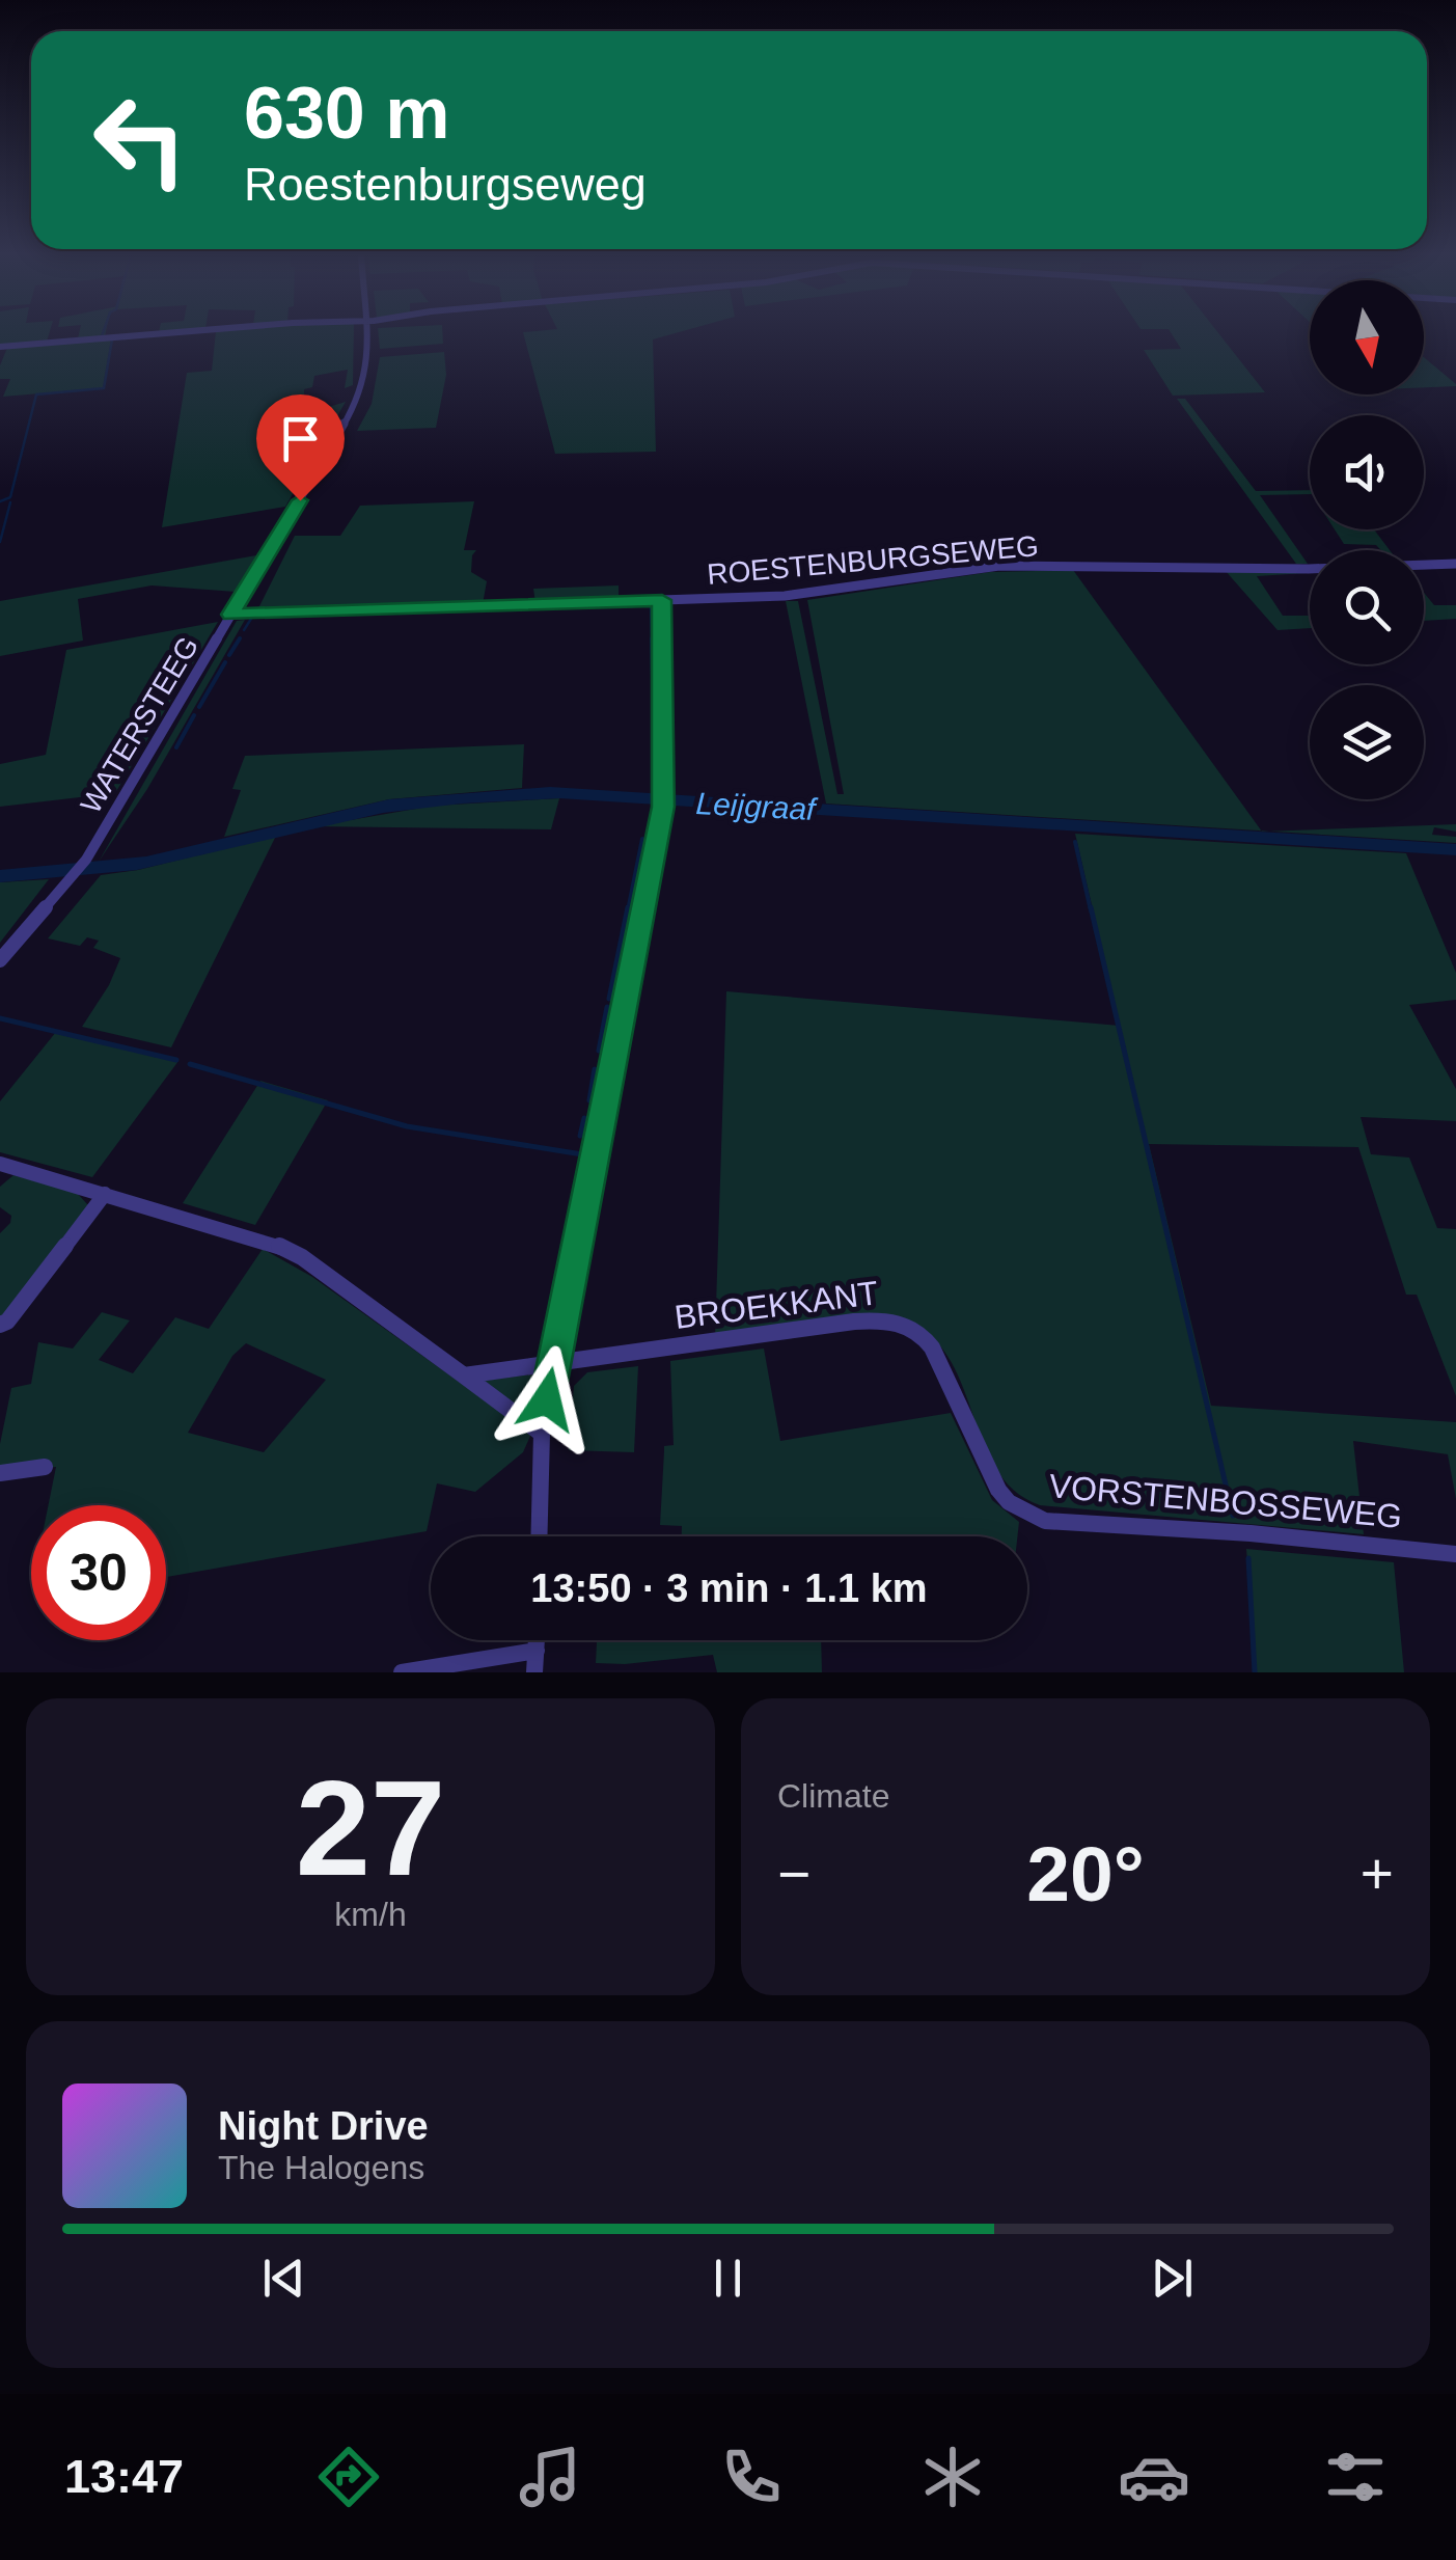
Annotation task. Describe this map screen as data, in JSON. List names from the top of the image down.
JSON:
{
  "streets": {
    "street": [
      "ROESTENBURGSEWEG",
      "WATERSTEEG",
      "BROEKKANT",
      "VORSTENBOSSEWEG"
    ]
  },
  "crossings": [
    ["ROESTENBURGSEWEG", "WATERSTEEG"],
    ["BROEKKANT", "VORSTENBOSSEWEG"]
  ],
  "water": ["Leijgraaf"],
  "north": "bottom",
  "page": {
    "turn": ["630 m", "Roestenburgseweg"],
    "limit": "30",
    "trip": "13:50 · 3 min · 1.1 km",
    "tile": [
      ["27", "km/h"],
      "Climate"
    ],
    "heat": ["−", "20°", "+"],
    "song": ["Night Drive", "The Halogens"],
    "tabs": "13:47"
  }
}
